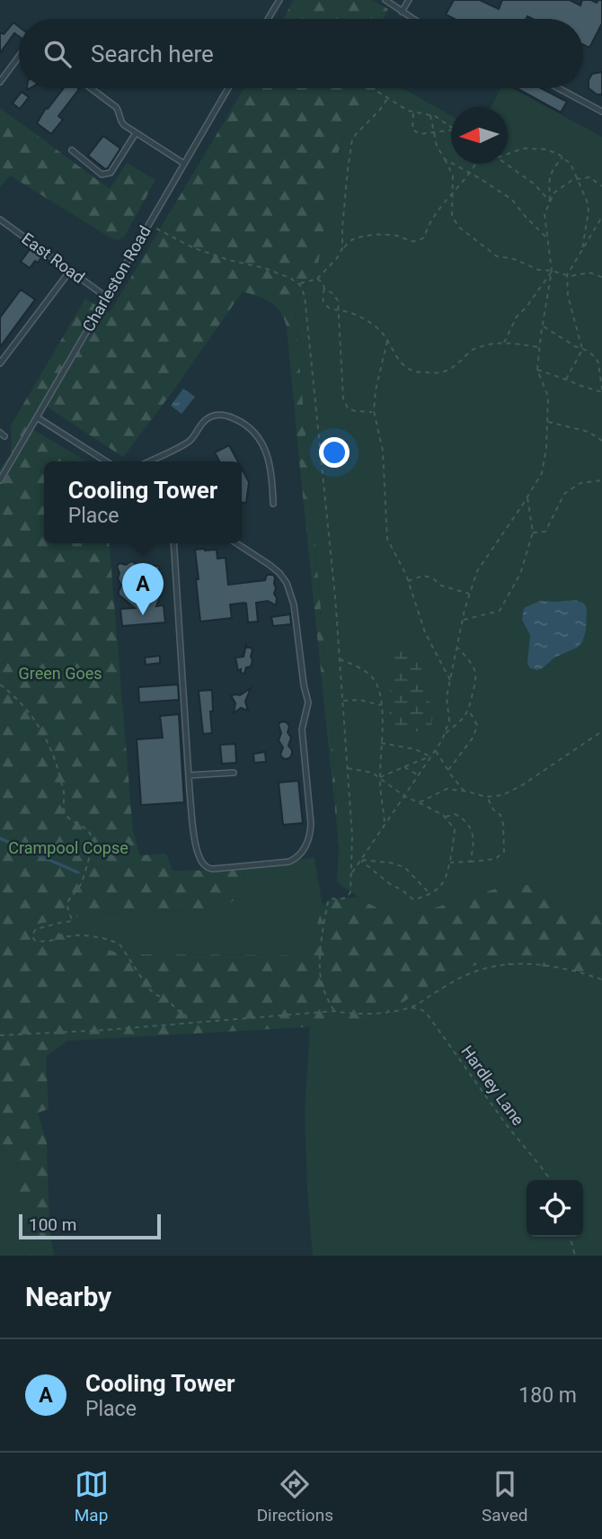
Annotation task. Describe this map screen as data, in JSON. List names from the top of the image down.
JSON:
{
  "streets": {
    "lane": ["East Road", "Charleston Road"],
    "path": ["Hardley Lane"]
  },
  "crossings": [
    ["East Road", "Charleston Road"]
  ],
  "parks": ["Green Goes", "Crampool Copse"],
  "scale_bar": "100 m",
  "north": "left",
  "page": {
    "search": "Search here",
    "popup": ["Cooling Tower", "Place"],
    "pins": "A",
    "scale": "100 m",
    "heading": "Nearby",
    "list": [
      {
        "mark": "A",
        "name": "Cooling Tower",
        "note": "Place",
        "value": "180 m"
      }
    ],
    "nav": ["Map", "Directions", "Saved"]
  }
}
